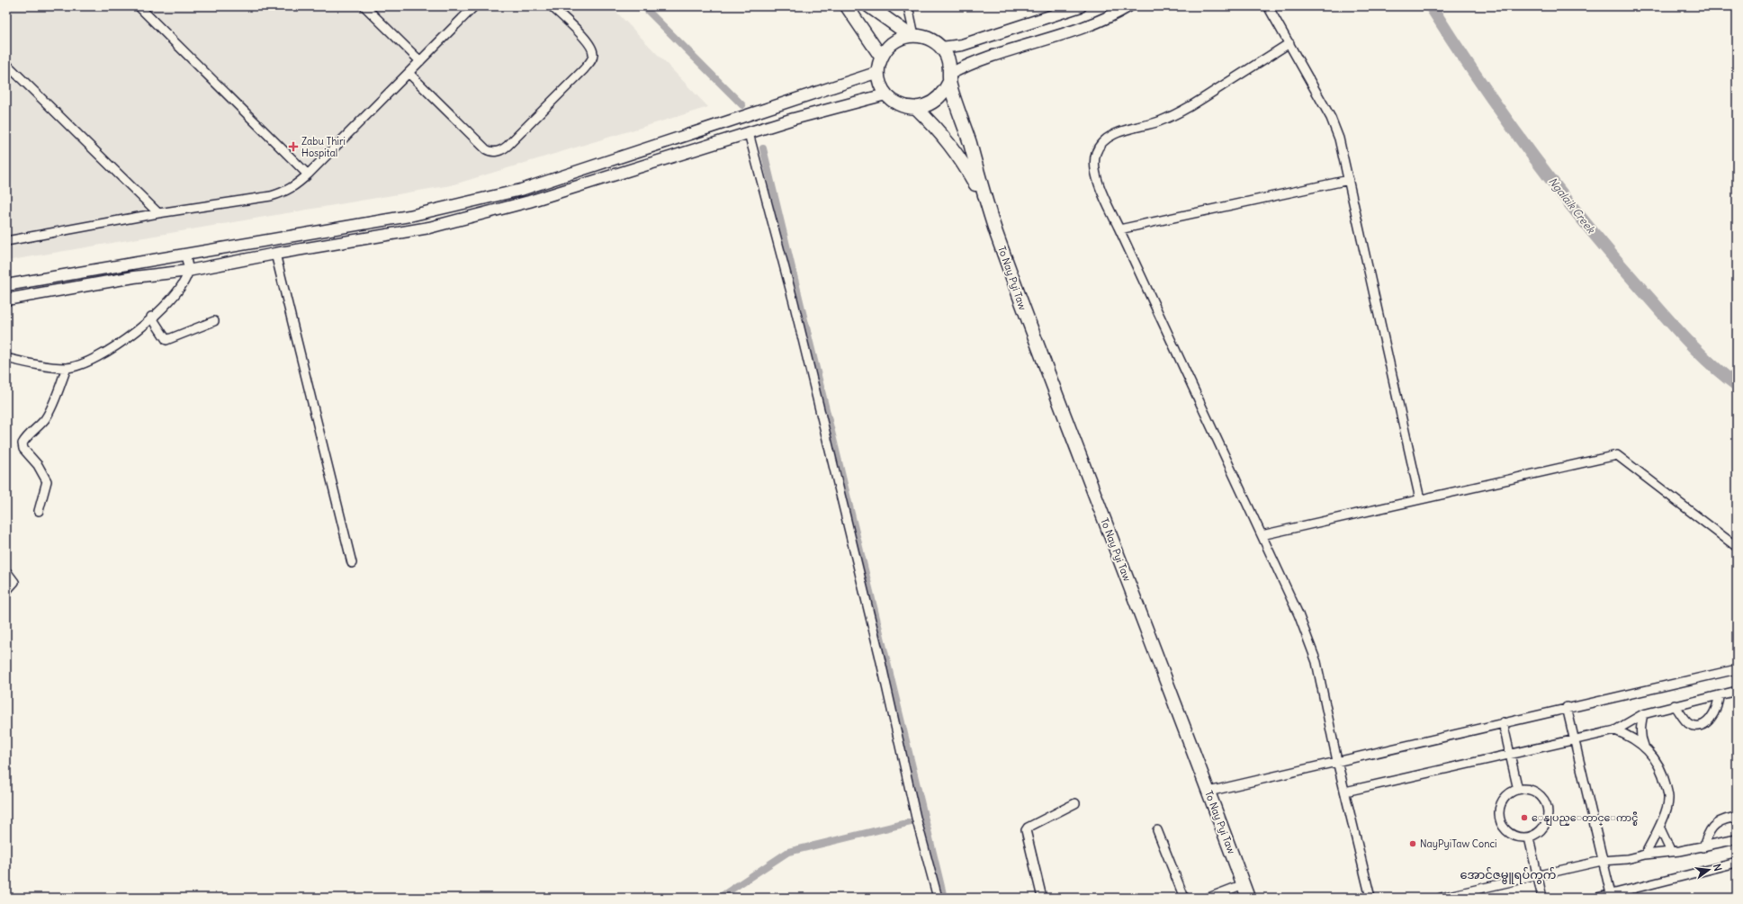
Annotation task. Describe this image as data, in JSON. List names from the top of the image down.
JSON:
{
  "streets": {
    "main road": ["To Nay Pyi Taw"]
  },
  "districts": ["အောင်ဇမ္ဗူရပ်ကွက်"],
  "water": ["Ngalaik Creek"],
  "places": {
    "health": ["Zabu Thiri Hospital"],
    "other": ["ေနျပည္ေတာင္ေကာင္စီ", "NayPyiTaw Conci"]
  },
  "north": "right"
}
